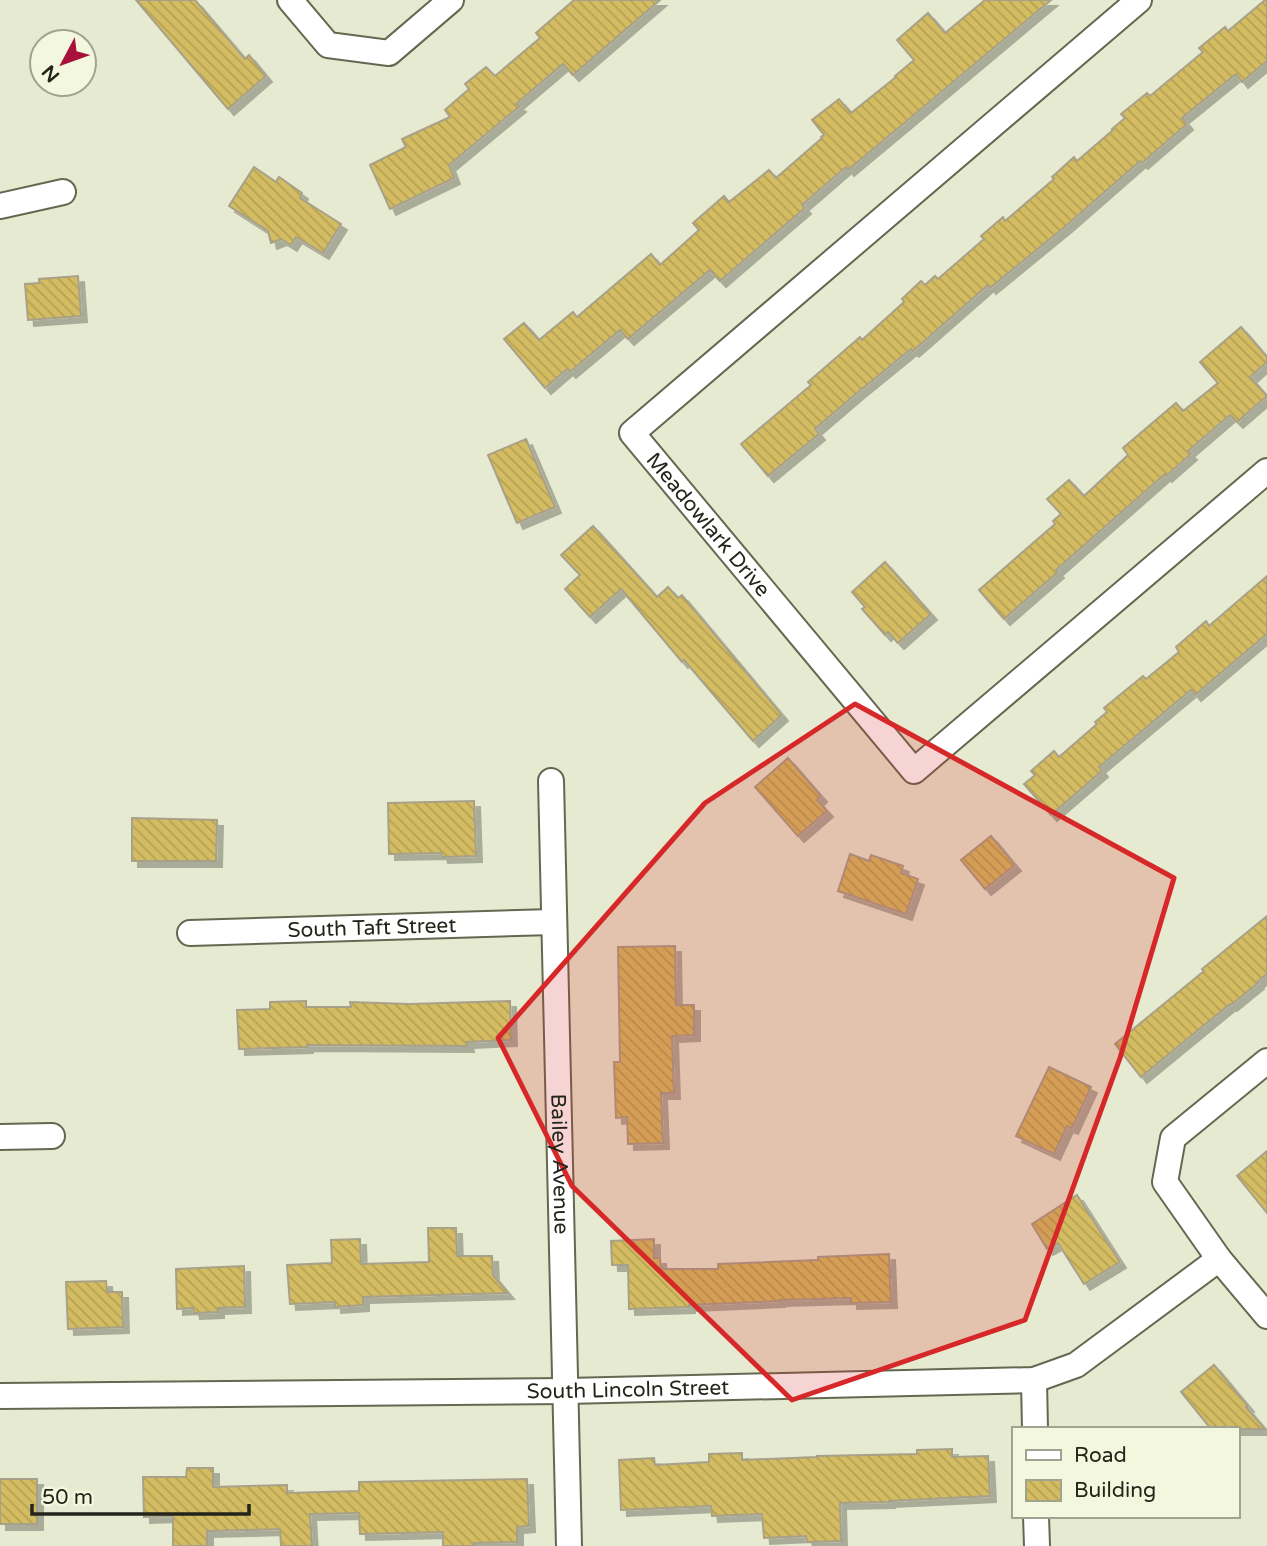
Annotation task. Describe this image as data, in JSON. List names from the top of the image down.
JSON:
{
  "streets": {
    "street": [
      "Meadowlark Drive",
      "South Taft Street",
      "Bailey Avenue",
      "South Lincoln Street"
    ]
  },
  "crossings": [
    ["South Taft Street", "Bailey Avenue"],
    ["Bailey Avenue", "South Lincoln Street"]
  ],
  "legend": ["Road", "Building"],
  "scale_bar": "50 m",
  "north": "bottom left"
}
